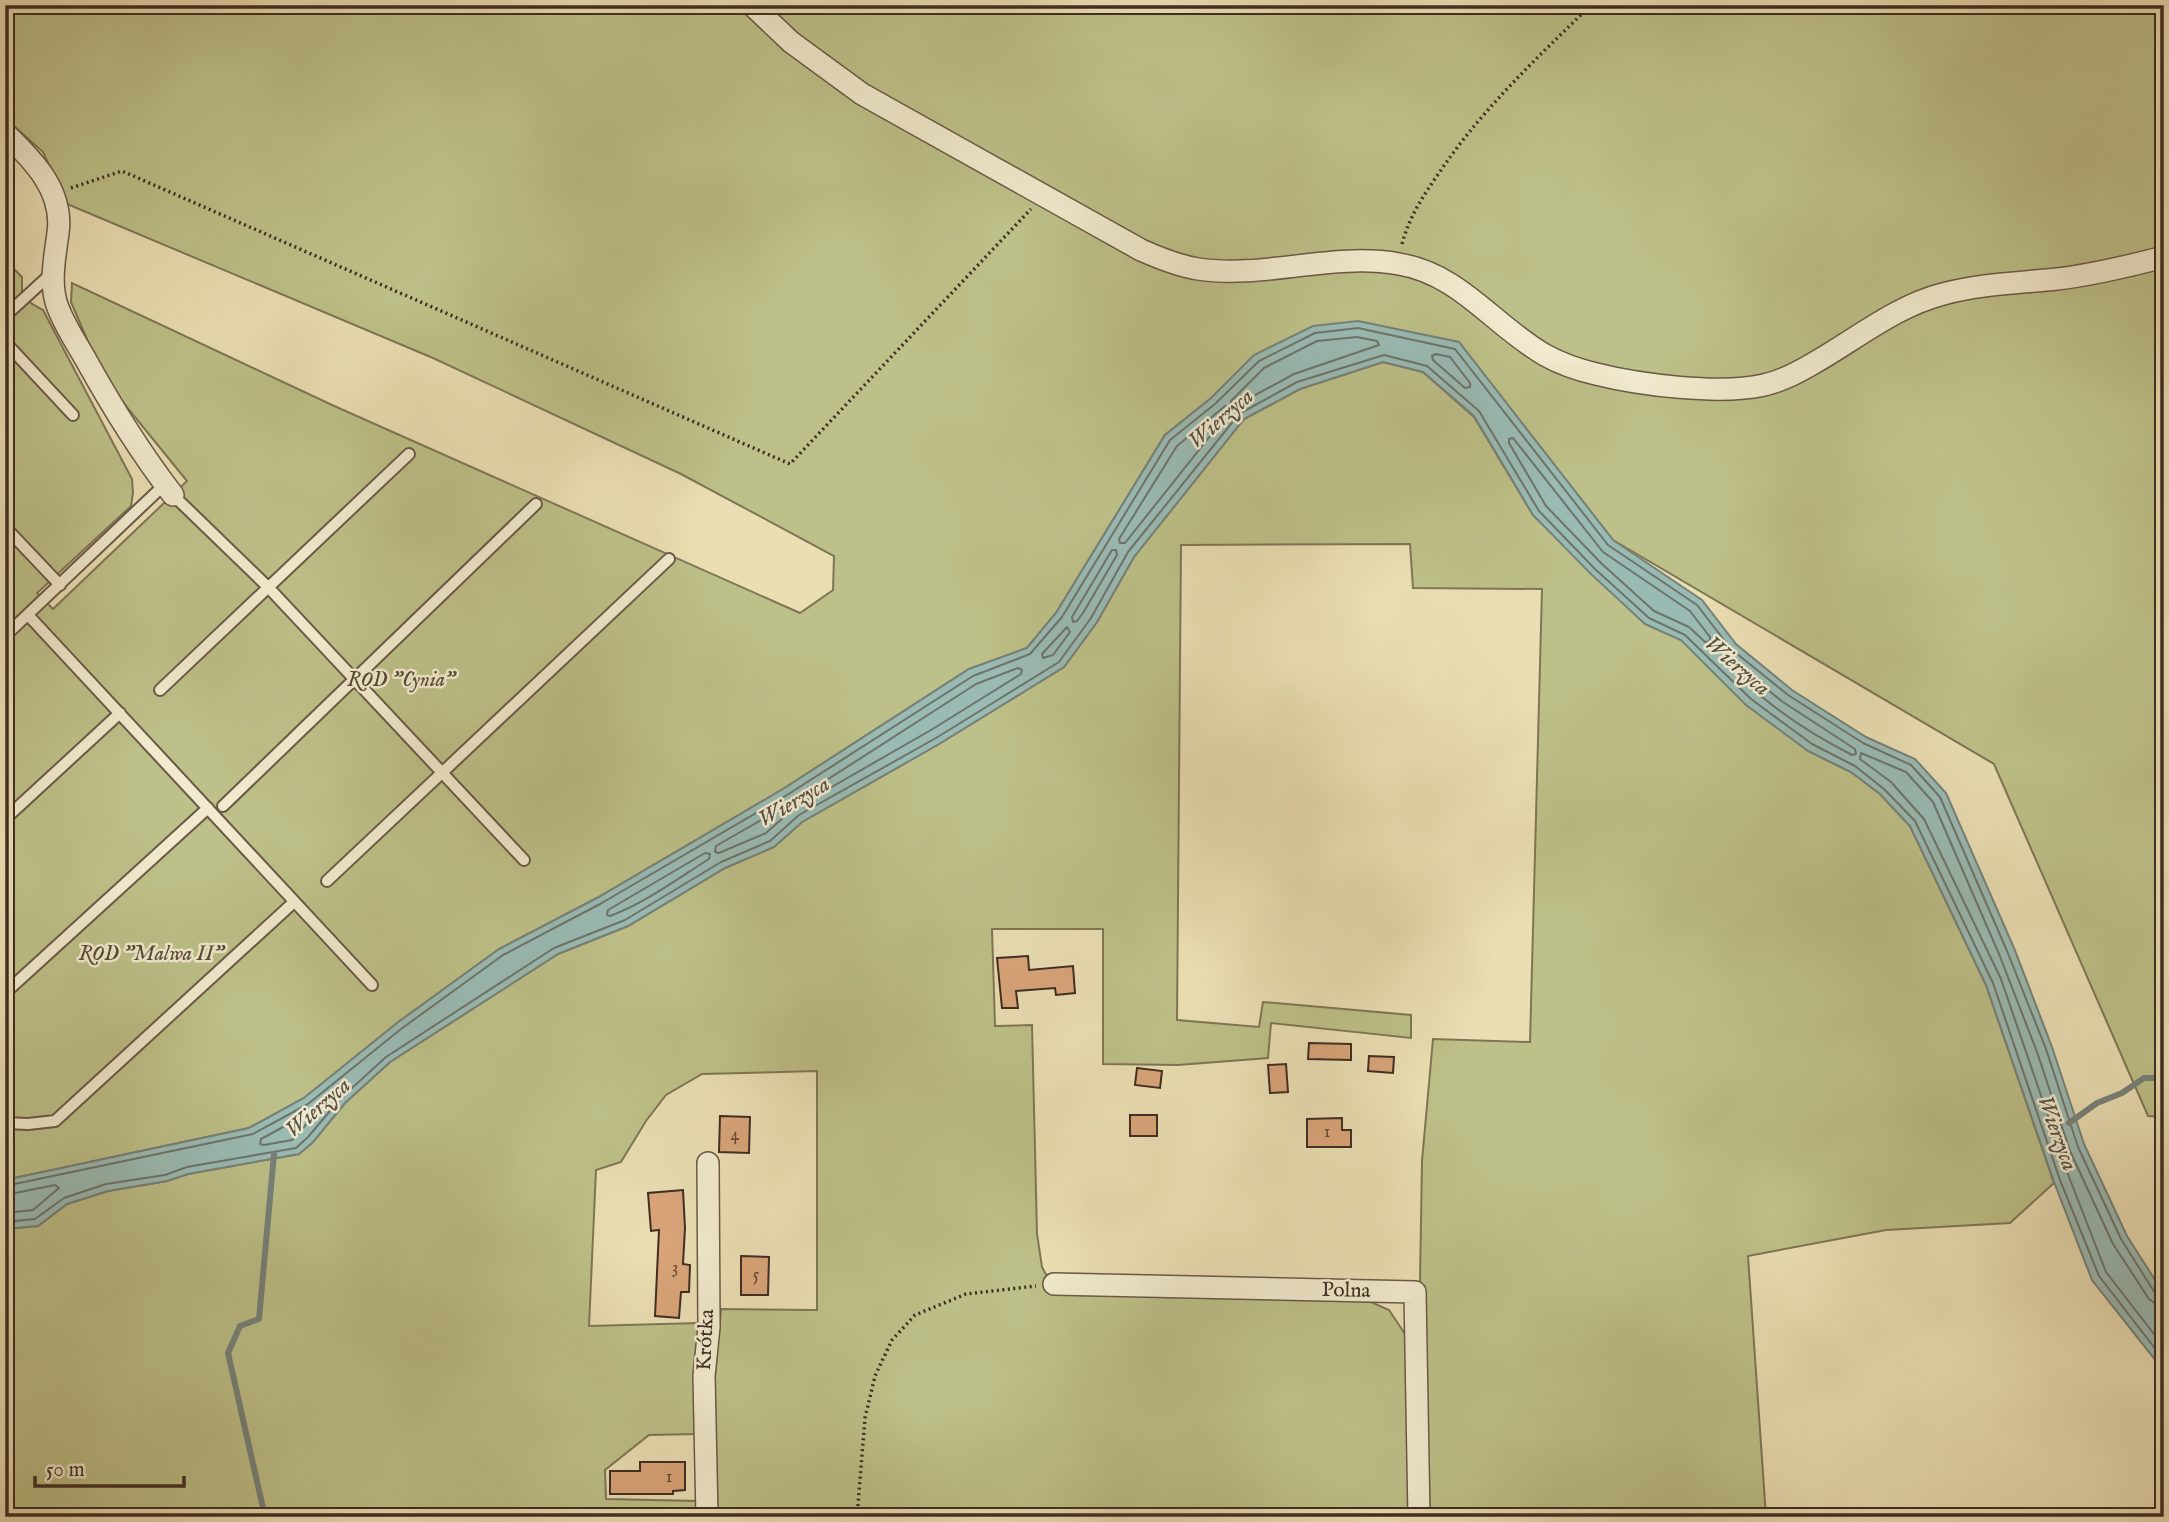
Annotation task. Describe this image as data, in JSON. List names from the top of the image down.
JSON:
{
  "streets": {
    "street": ["Polna", "Krótka"]
  },
  "water": ["Wierzyca"],
  "parks": ["ROD \"Cynia\"", "ROD \"Malwa II\""],
  "house_numbers": [
    "1",
    "4",
    "3",
    "5",
    "1"
  ],
  "scale_bar": "50 m"
}
